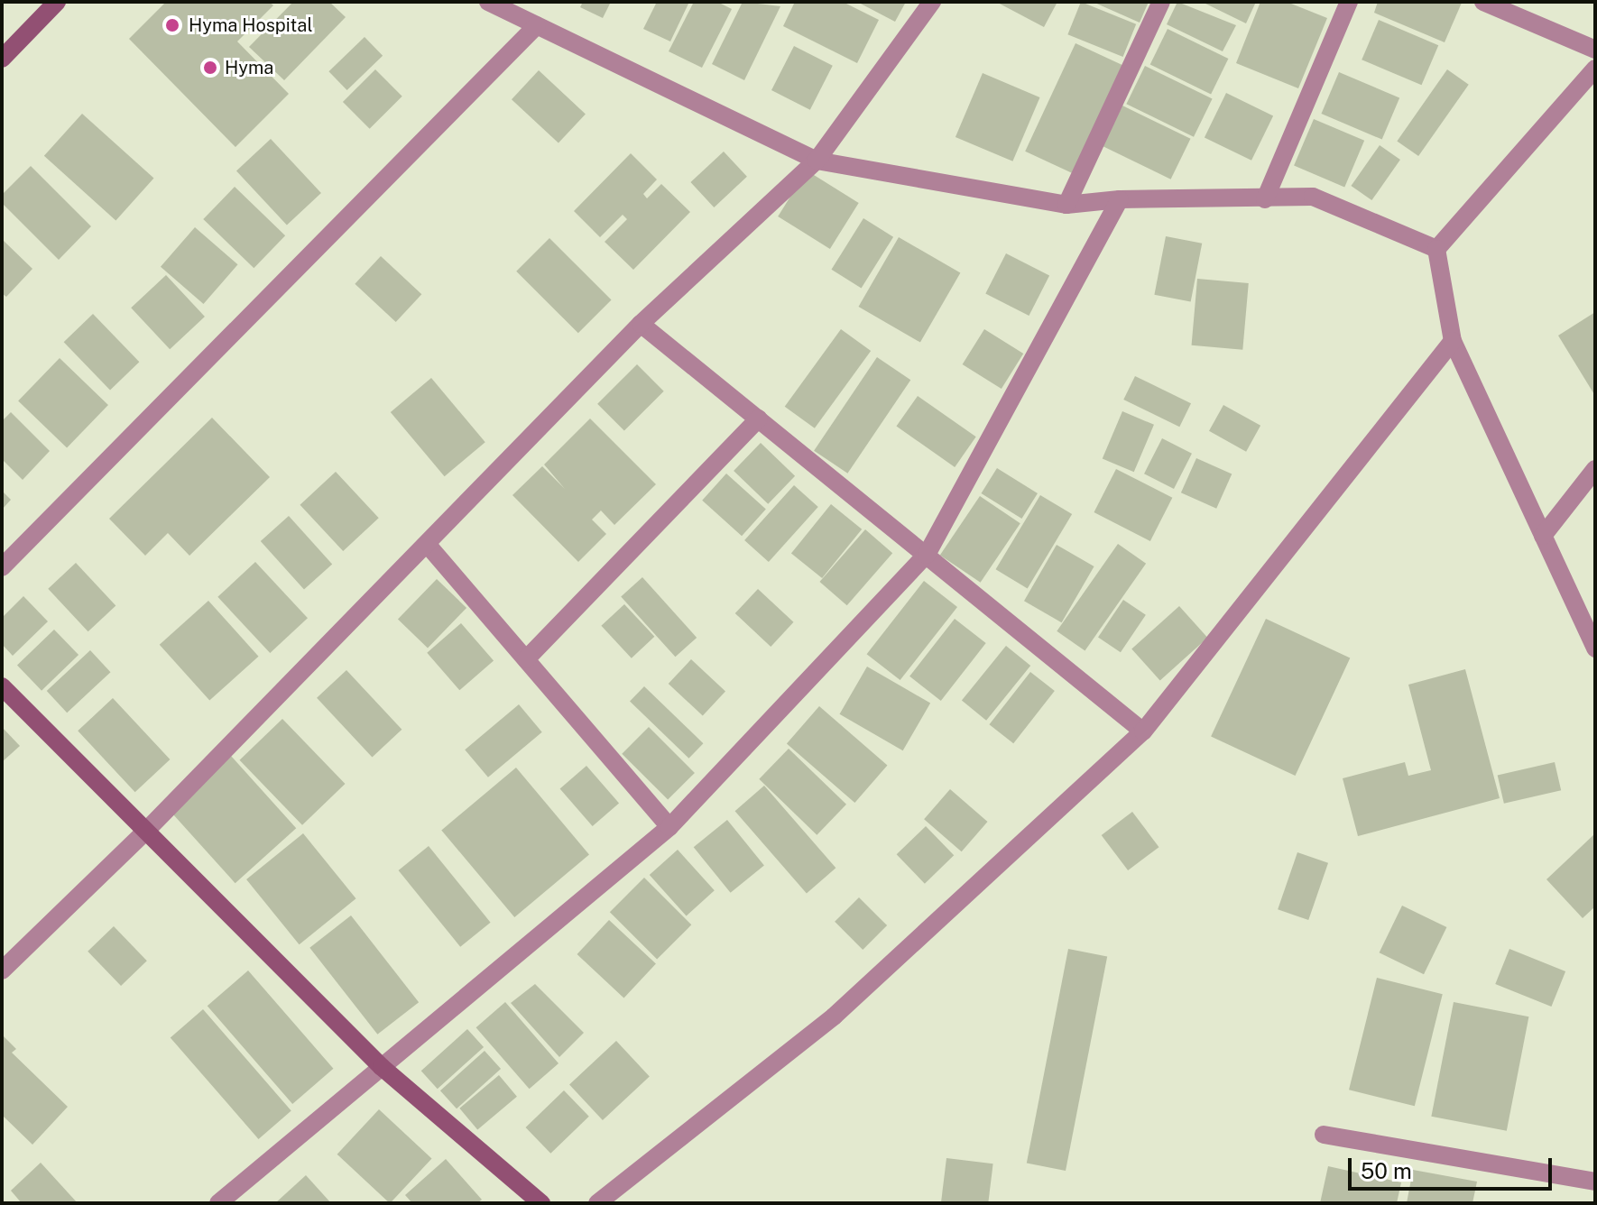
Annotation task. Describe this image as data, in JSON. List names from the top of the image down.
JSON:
{
  "places": ["Hyma Hospital", "Hyma"],
  "scale_bar": "50 m"
}
